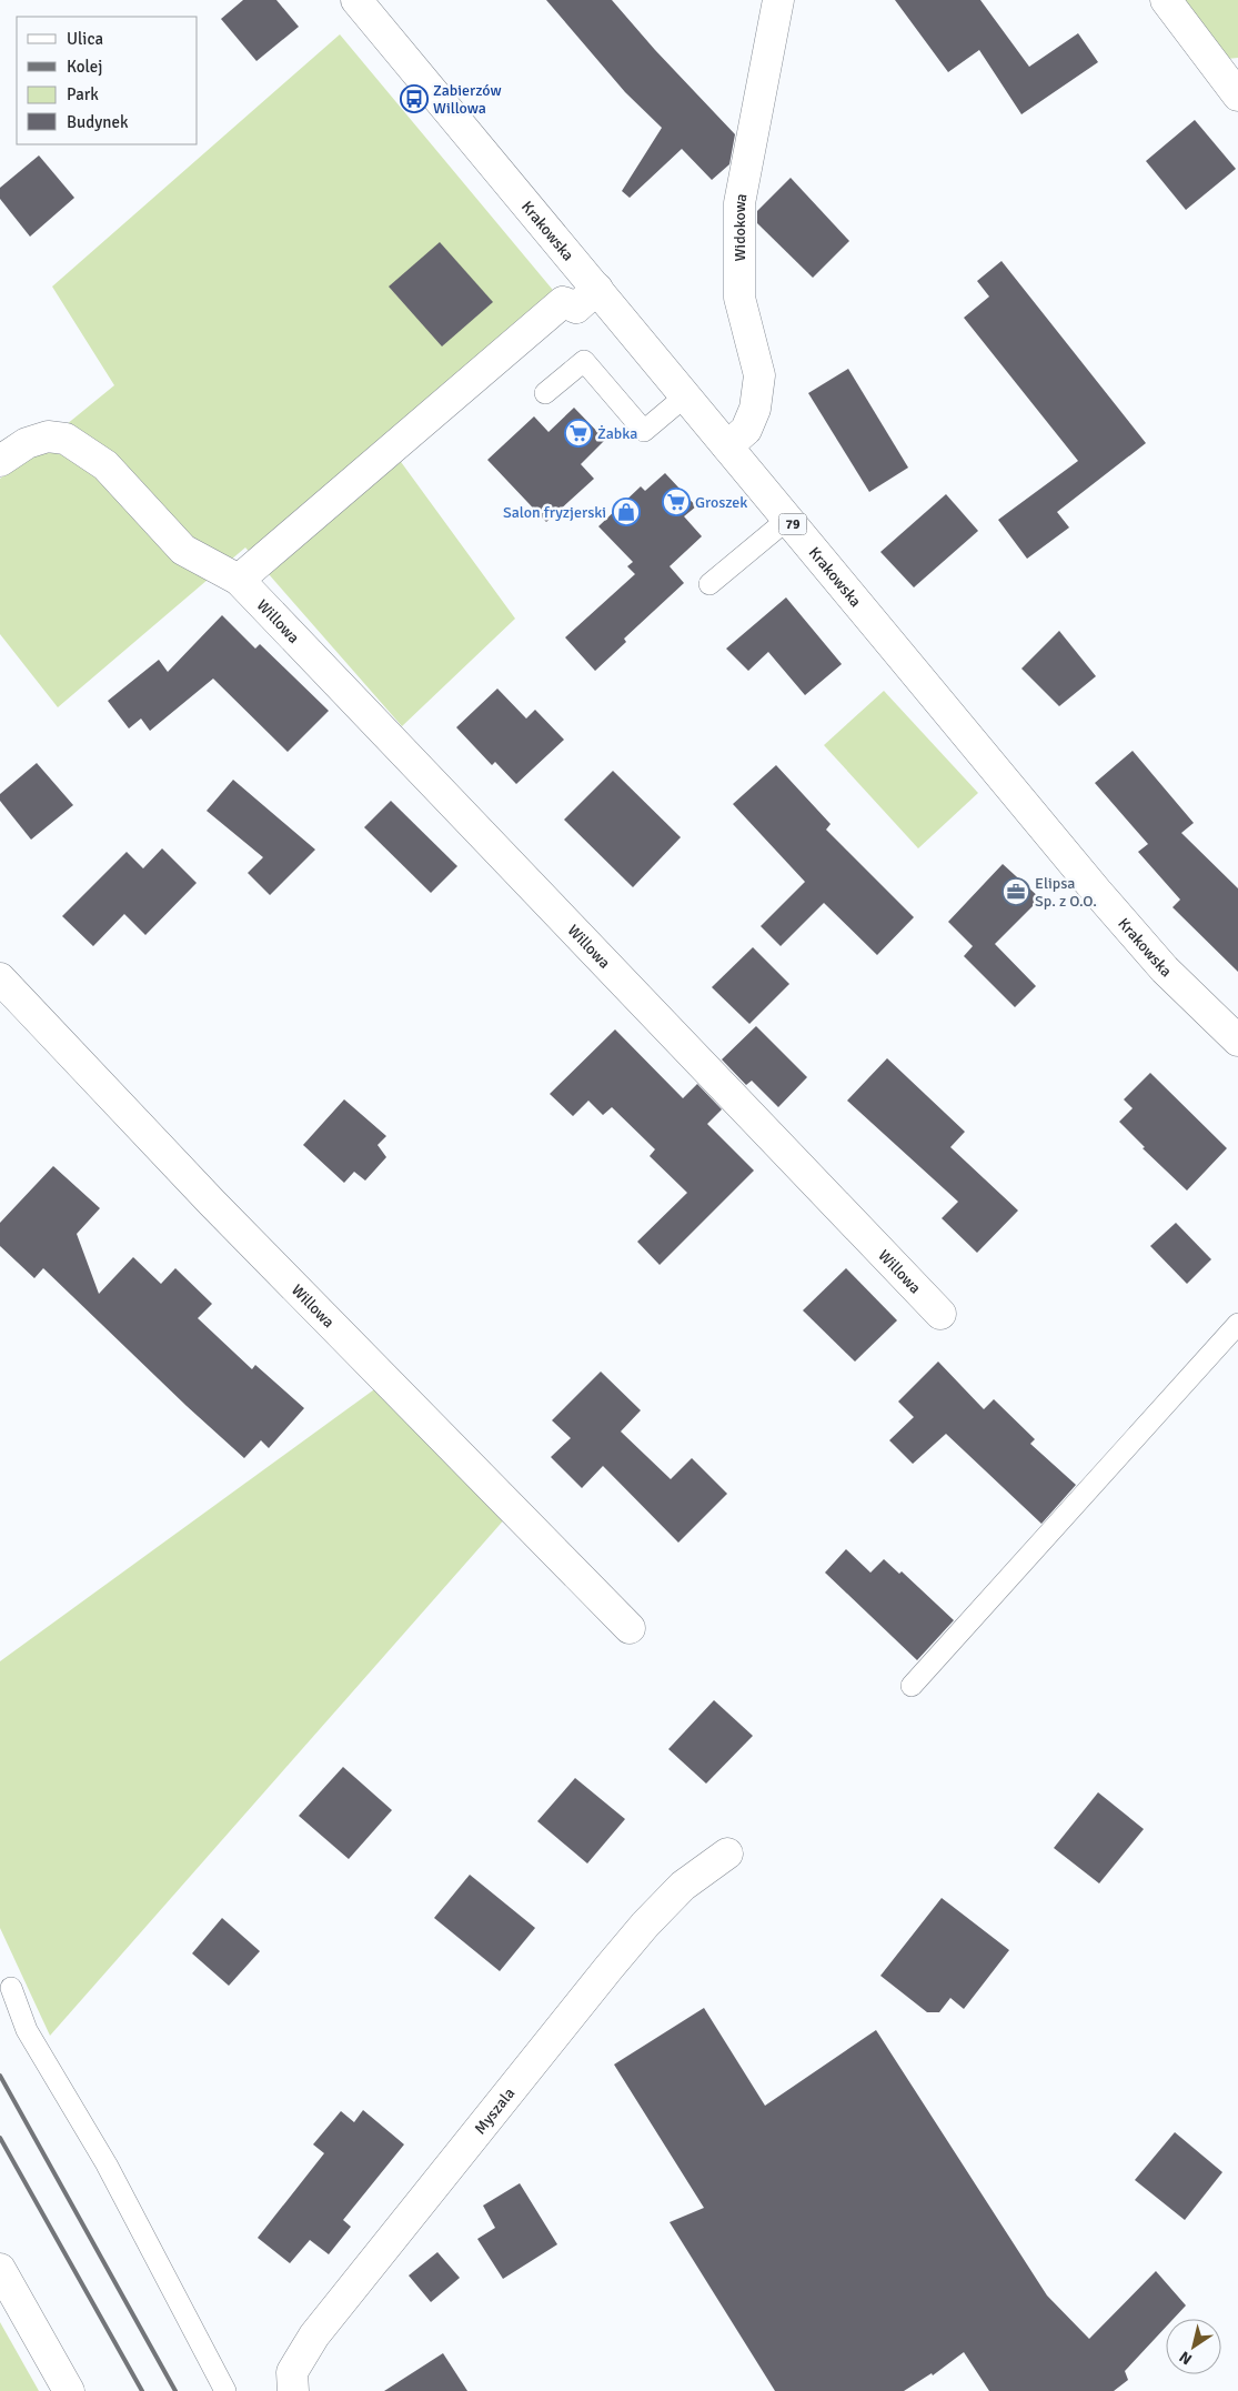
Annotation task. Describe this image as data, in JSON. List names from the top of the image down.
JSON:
{
  "streets": {
    "street": [
      "Widokowa",
      "Krakowska",
      "79",
      "Willowa",
      "Myszala"
    ]
  },
  "crossings": [
    ["Widokowa", "Krakowska"]
  ],
  "places": {
    "bus stop": ["Zabierzów Willowa"],
    "supermarket": ["Żabka", "Groszek"],
    "shop": ["Salon fryzjerski"],
    "office": ["Elipsa Sp. z O.O."]
  },
  "legend": [
    "Ulica",
    "Kolej",
    "Park",
    "Budynek"
  ],
  "north": "bottom left"
}
